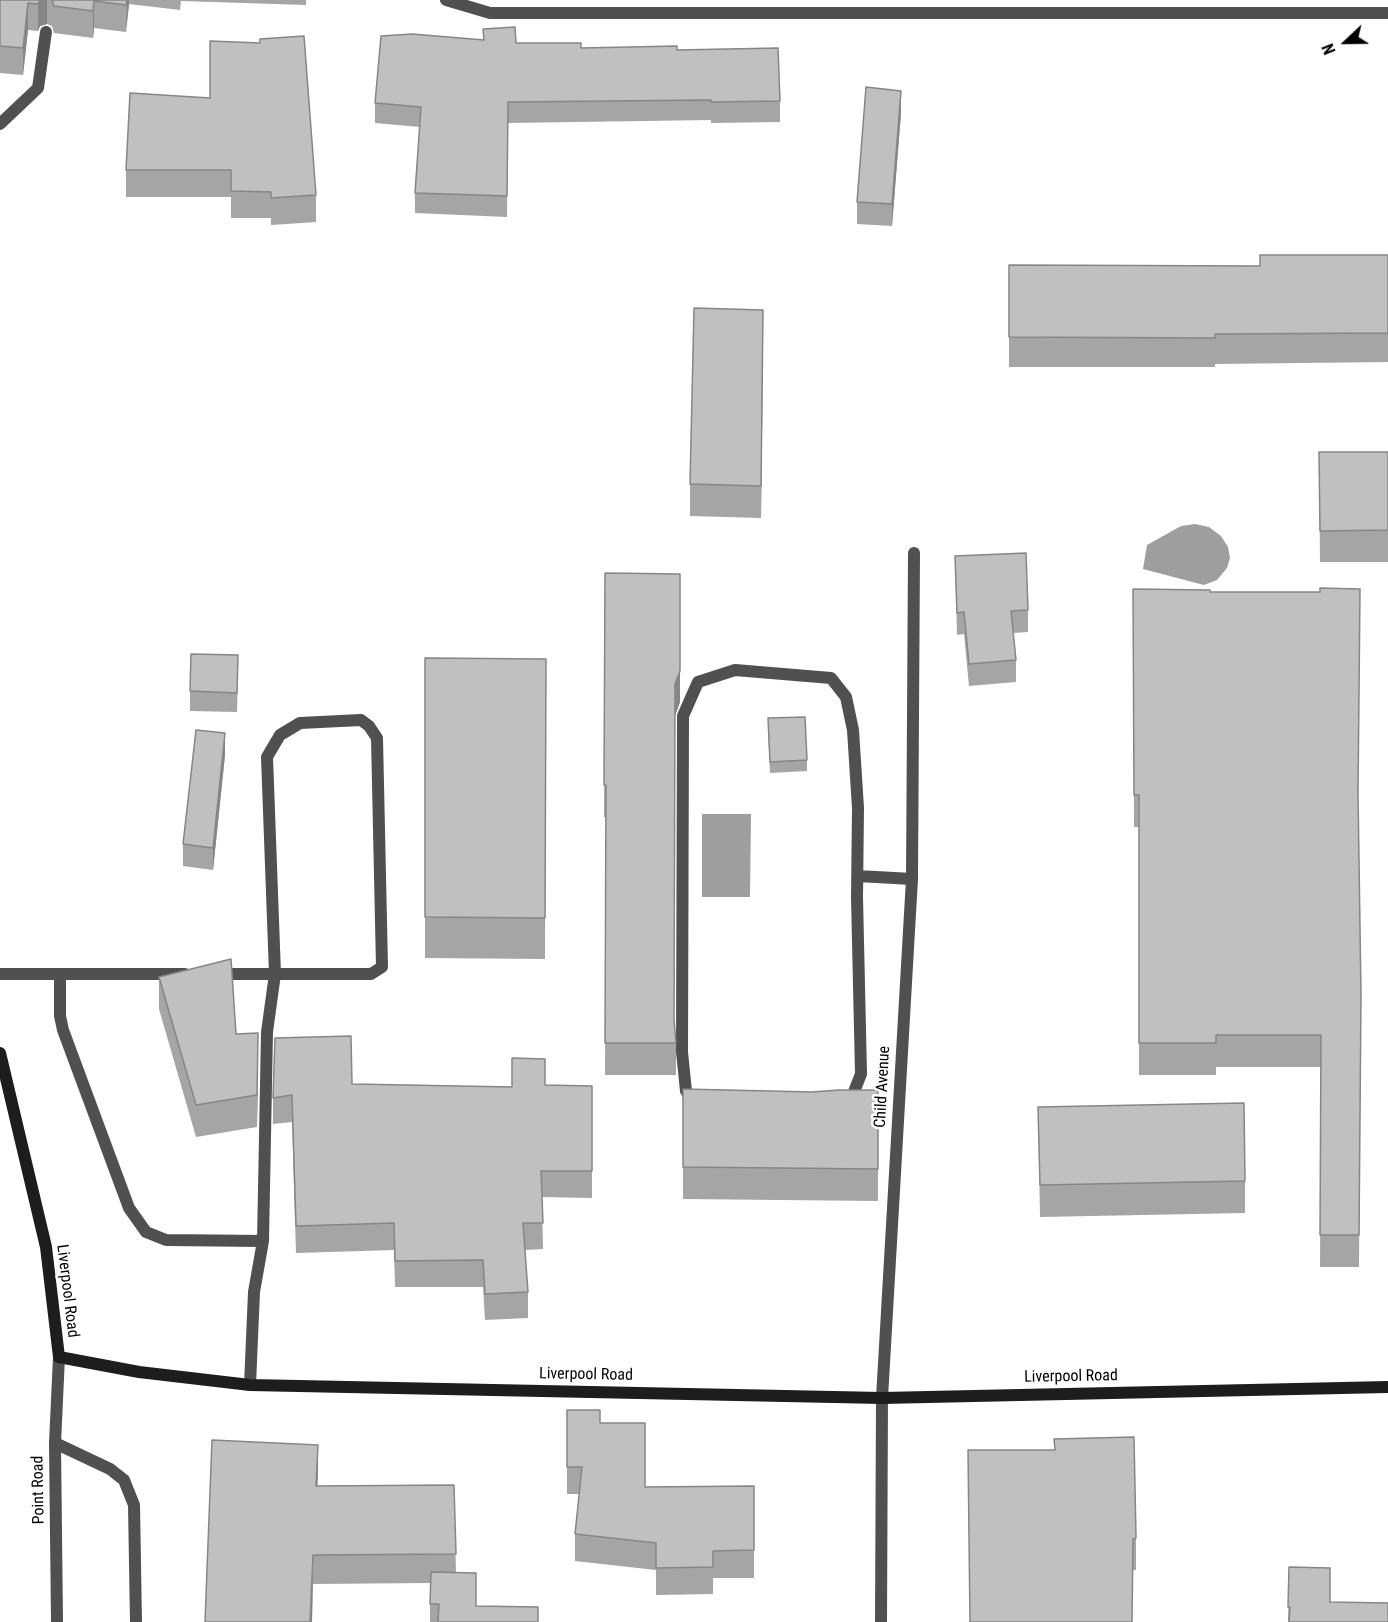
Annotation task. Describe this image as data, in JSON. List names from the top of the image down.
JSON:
{
  "streets": {
    "main road": ["Liverpool Road"],
    "street": ["Child Avenue", "Point Road"]
  },
  "crossings": [
    ["Child Avenue", "Liverpool Road"],
    ["Liverpool Road", "Point Road"]
  ],
  "north": "left"
}
